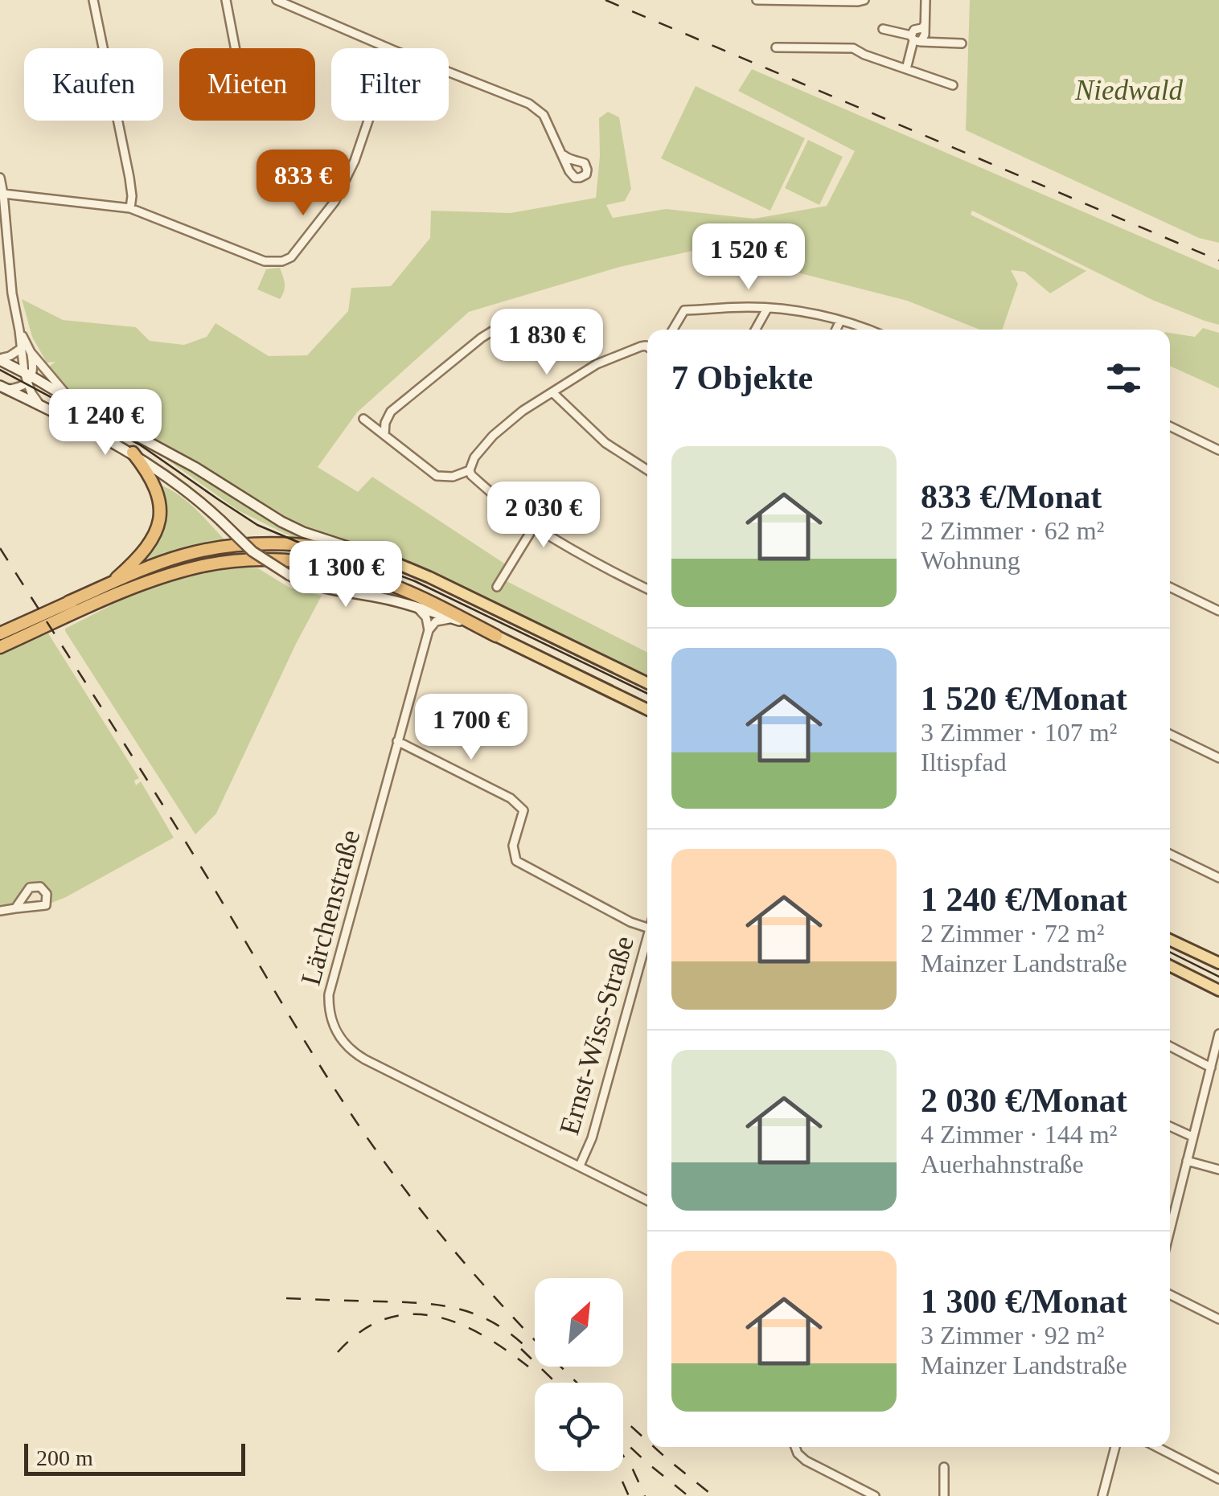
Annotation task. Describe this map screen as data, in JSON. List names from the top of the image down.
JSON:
{
  "streets": {
    "street": ["Lärchenstraße", "Ernst-Wiss-Straße"]
  },
  "crossings": [
    ["Lärchenstraße", "Ernst-Wiss-Straße"]
  ],
  "parks": ["Niedwald"],
  "scale_bar": "200 m",
  "north": "top right",
  "page": {
    "chip": ["Kaufen", "Mieten", "Filter"],
    "price": [
      "833 €",
      "1 520 €",
      "1 830 €",
      "1 240 €",
      "2 030 €",
      "1 300 €",
      "1 700 €"
    ],
    "heading": "7 Objekte",
    "list": [
      {
        "name": "833 €/Monat",
        "note": "2 Zimmer · 62 m² · Wohnung"
      },
      {
        "name": "1 520 €/Monat",
        "note": "3 Zimmer · 107 m² · Iltispfad"
      },
      {
        "name": "1 240 €/Monat",
        "note": "2 Zimmer · 72 m² · Mainzer Landstraße"
      },
      {
        "name": "2 030 €/Monat",
        "note": "4 Zimmer · 144 m² · Auerhahnstraße"
      },
      {
        "name": "1 300 €/Monat",
        "note": "3 Zimmer · 92 m² · Mainzer Landstraße"
      }
    ],
    "scale": "200 m"
  }
}
